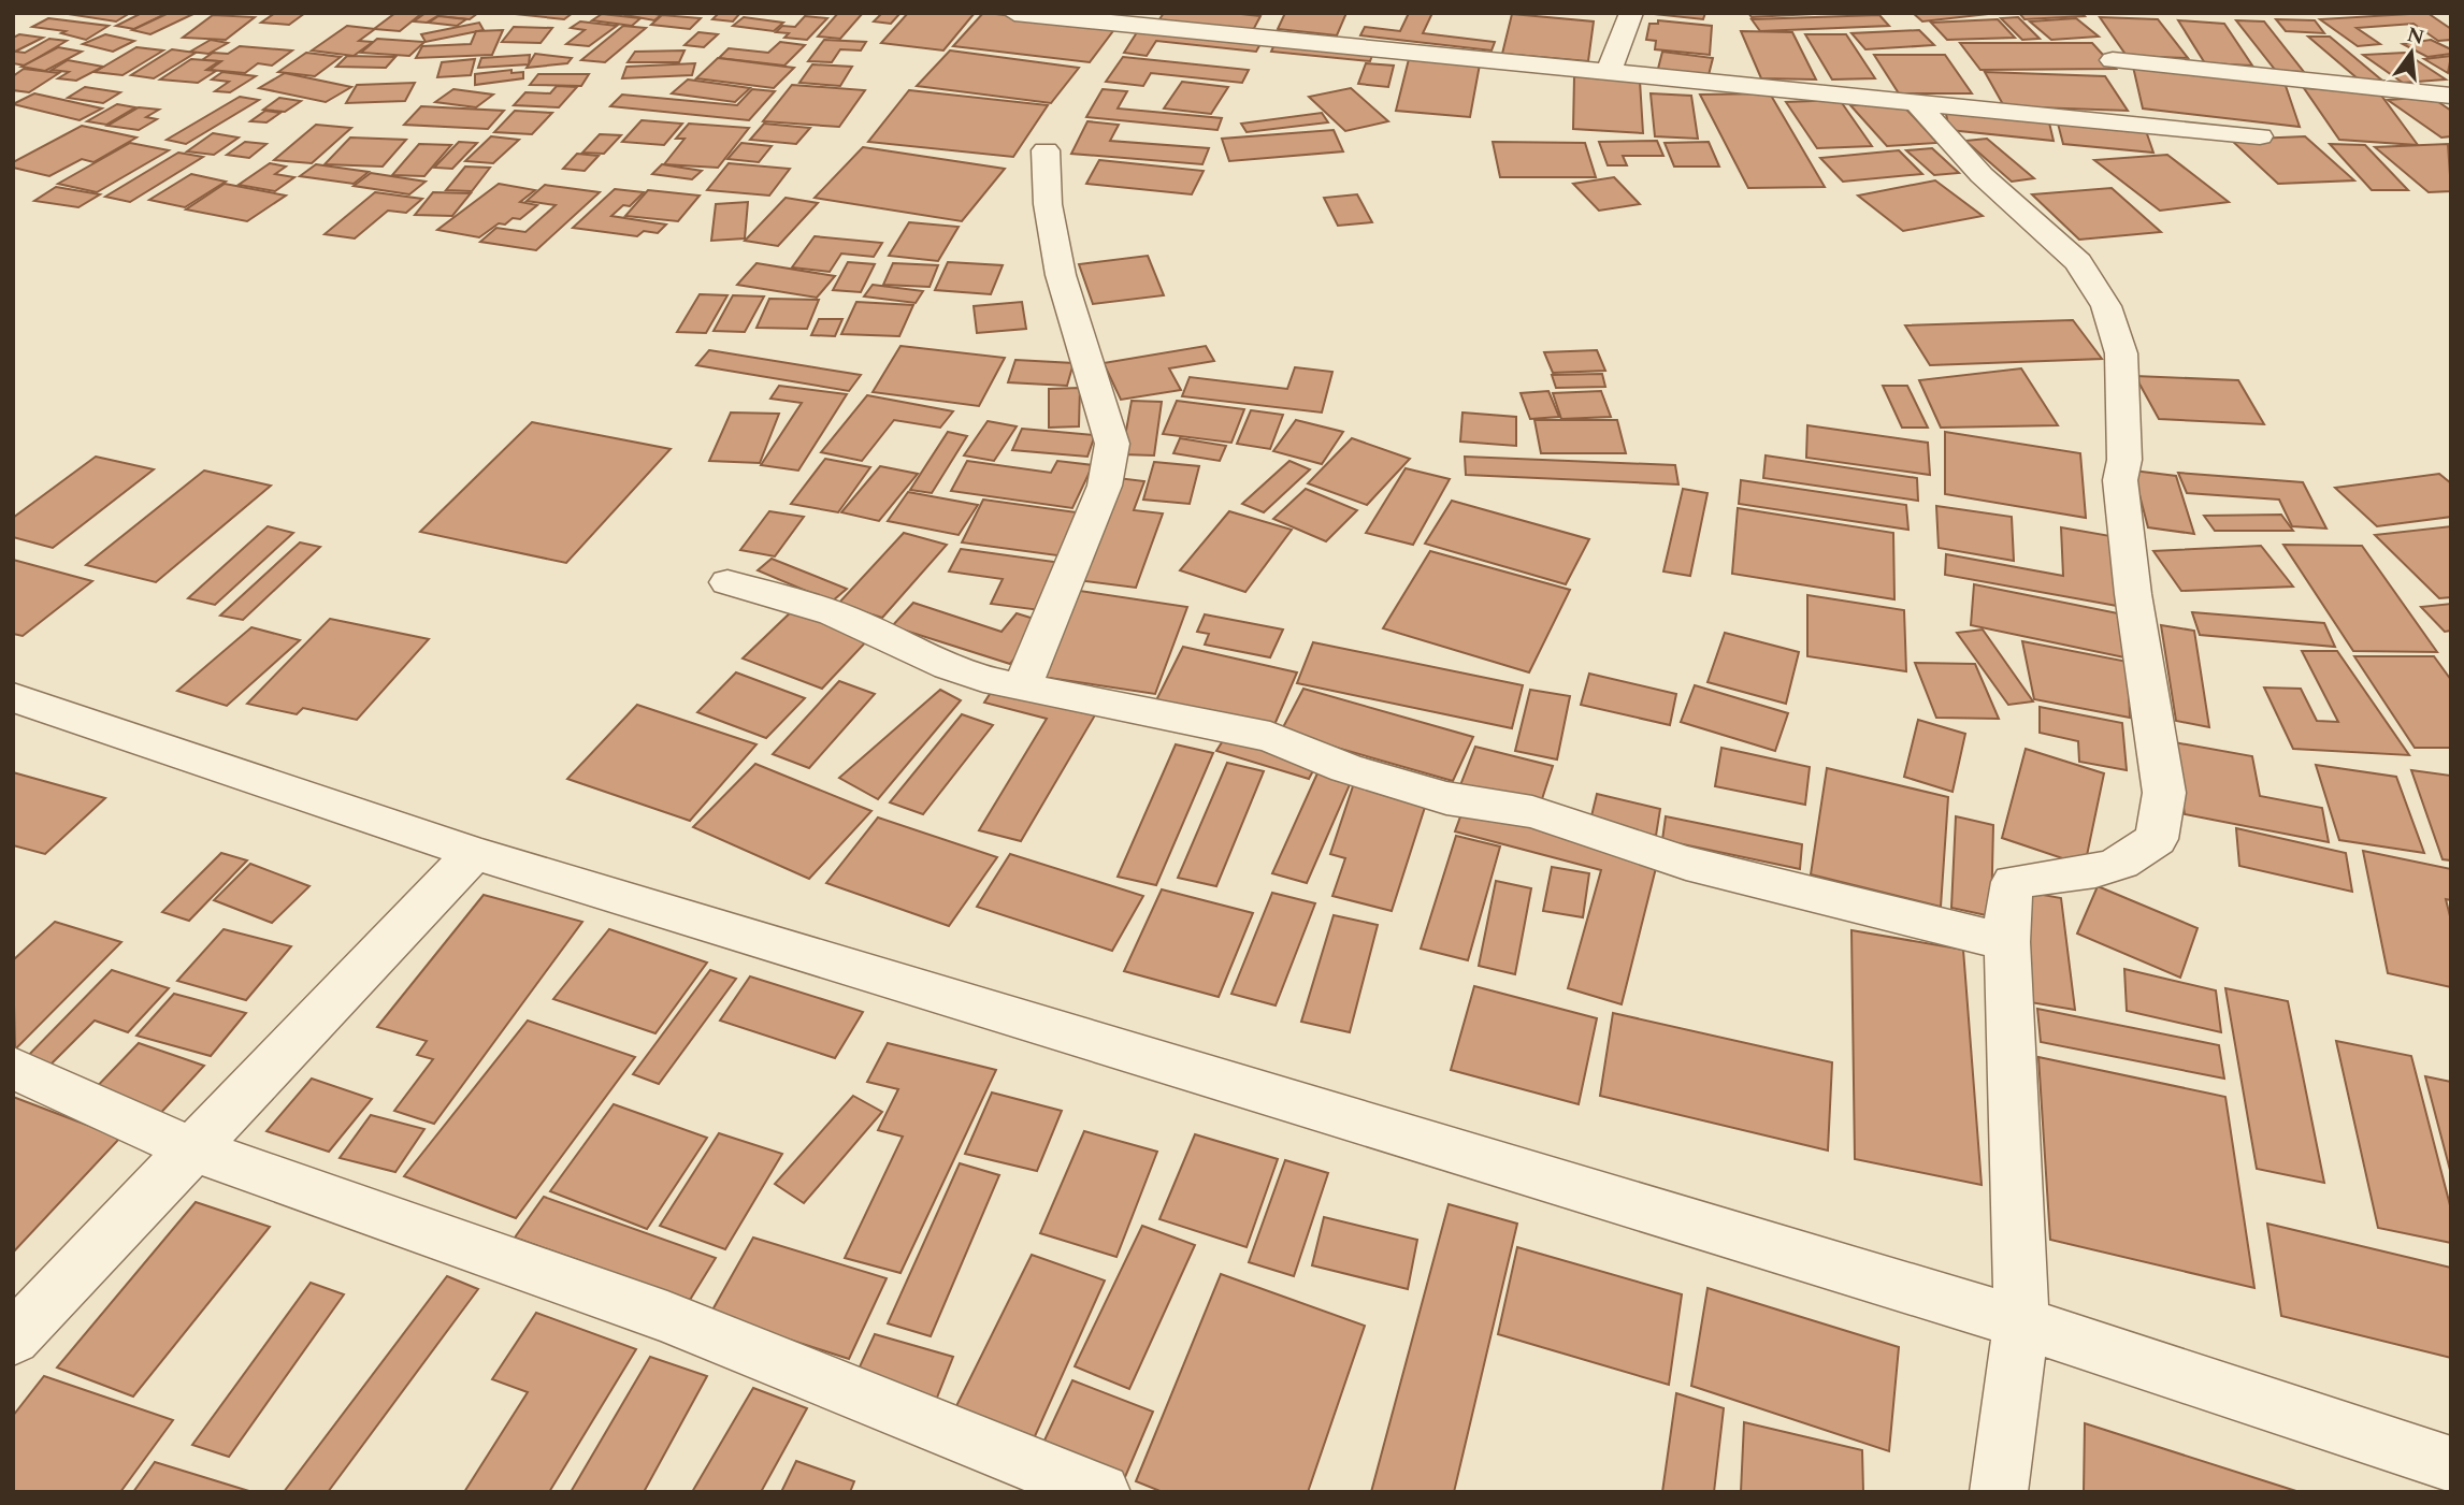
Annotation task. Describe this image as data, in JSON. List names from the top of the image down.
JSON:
{
  "north": "top"
}
